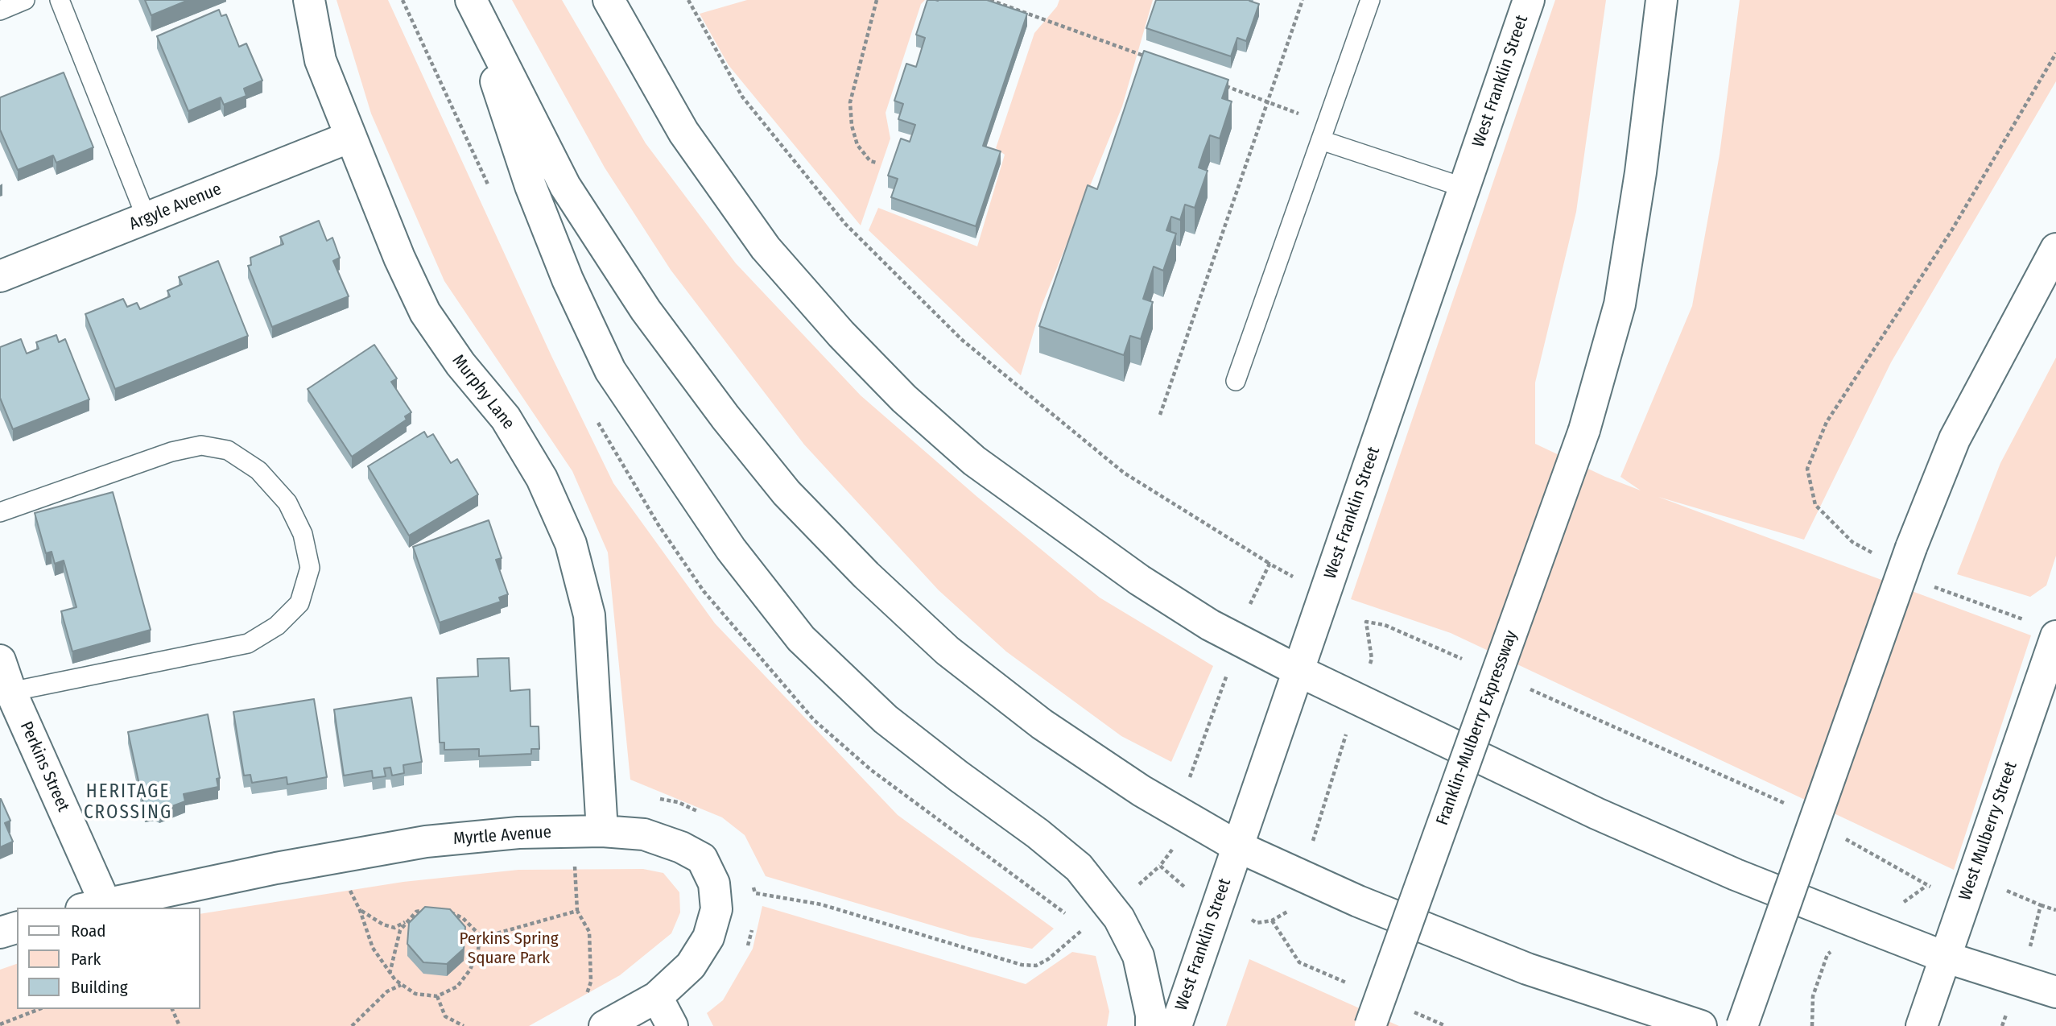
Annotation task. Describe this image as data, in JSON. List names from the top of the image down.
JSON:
{
  "streets": {
    "main road": [
      "West Franklin Street",
      "Argyle Avenue",
      "Murphy Lane",
      "Franklin-Mulberry Expressway",
      "Perkins Street",
      "West Mulberry Street",
      "Myrtle Avenue"
    ]
  },
  "crossings": [
    ["Argyle Avenue", "Murphy Lane"],
    ["Murphy Lane", "Myrtle Avenue"],
    ["Perkins Street", "Myrtle Avenue"]
  ],
  "districts": ["HERITAGE CROSSING"],
  "parks": ["Perkins Spring Square Park"],
  "legend": ["Road", "Park", "Building"]
}
